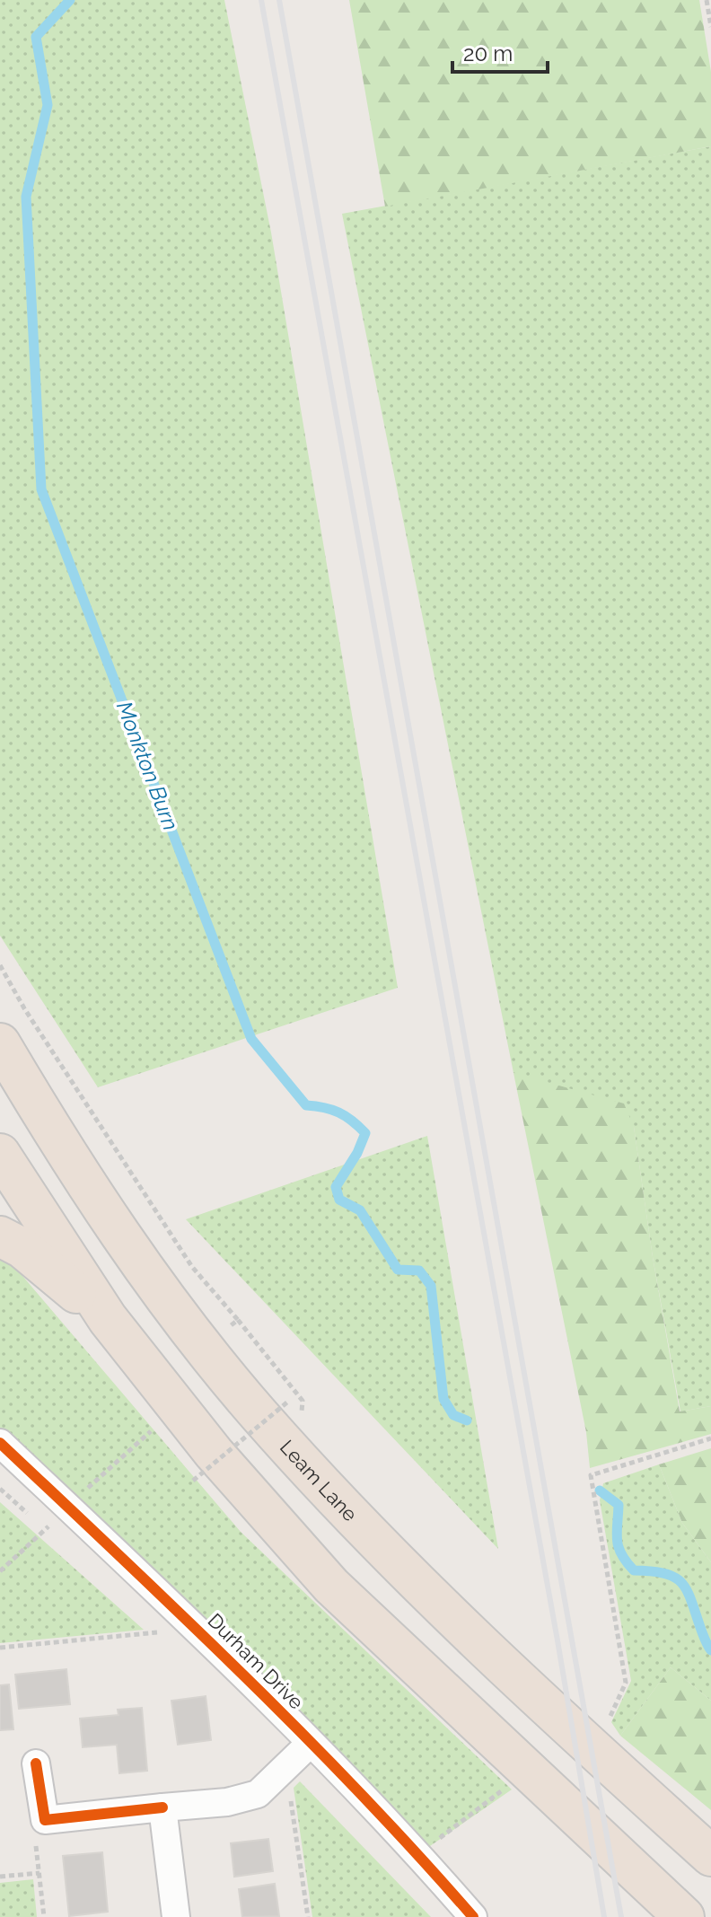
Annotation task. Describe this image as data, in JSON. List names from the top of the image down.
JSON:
{
  "streets": {
    "highway": ["Leam Lane"],
    "street": ["Durham Drive"]
  },
  "water": ["Monkton Burn"],
  "scale_bar": "20 m"
}
